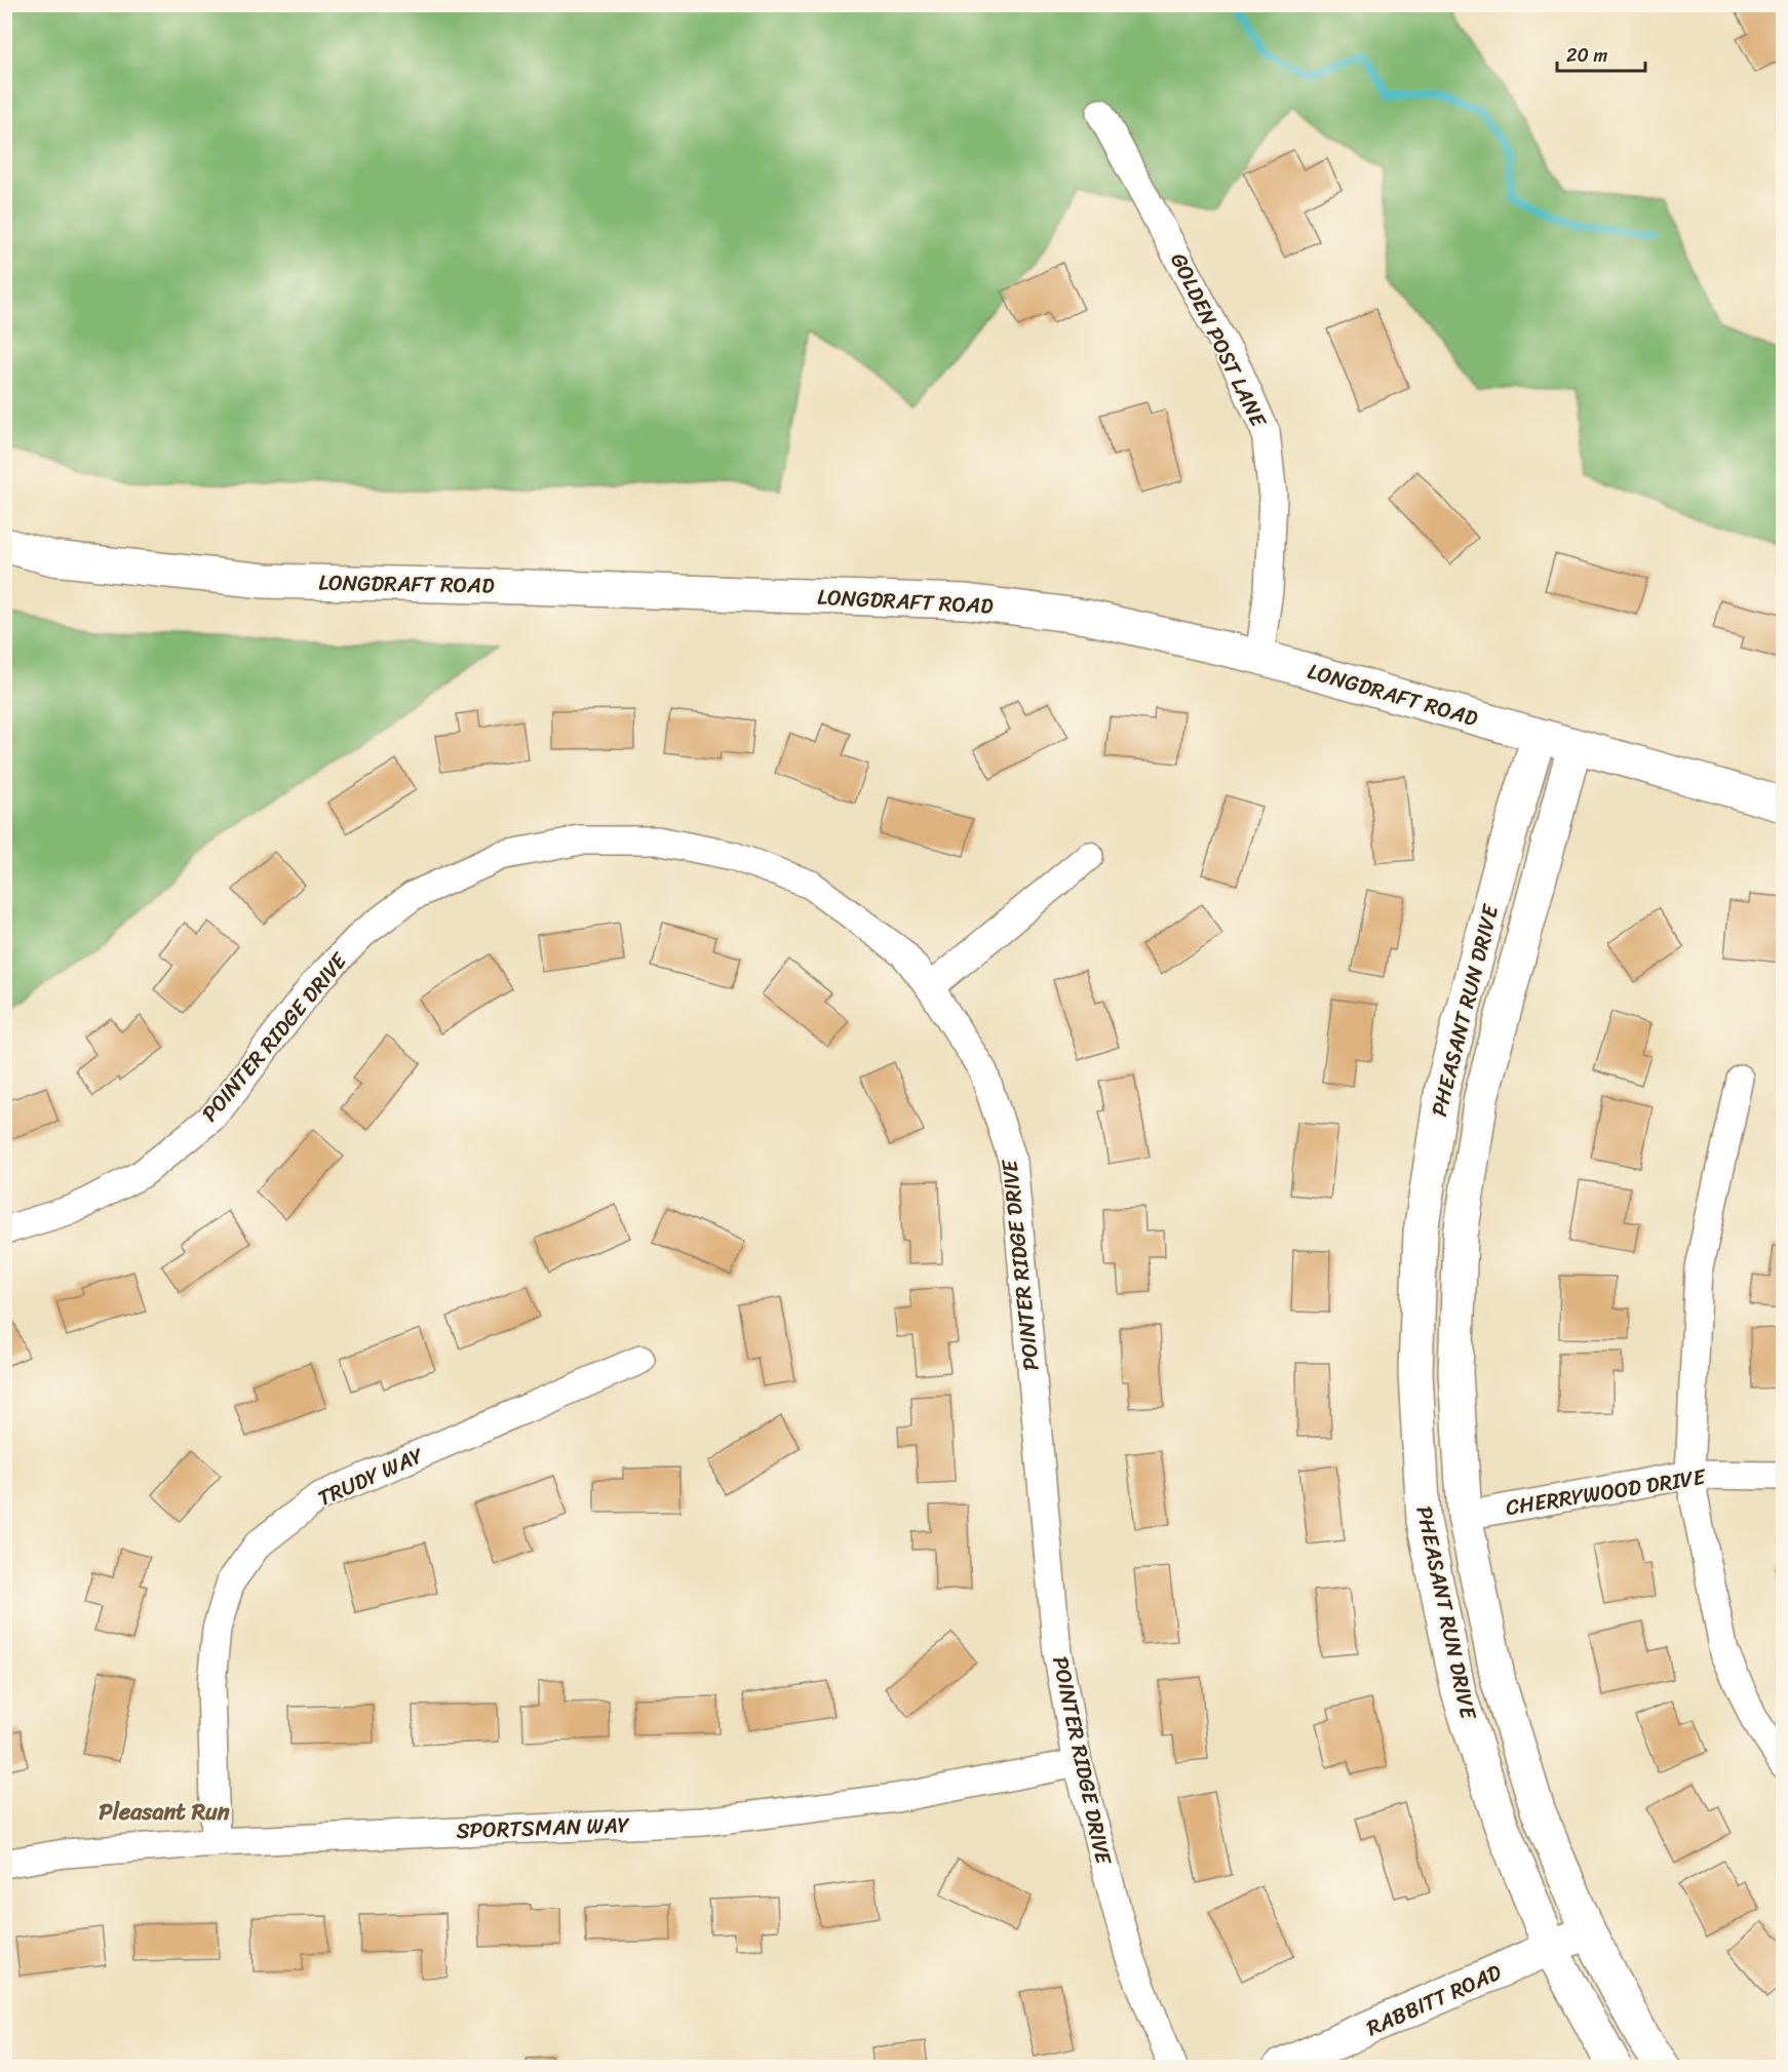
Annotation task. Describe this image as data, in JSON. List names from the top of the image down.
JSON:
{
  "streets": {
    "street": [
      "GOLDEN POST LANE",
      "LONGDRAFT ROAD",
      "PHEASANT RUN DRIVE",
      "POINTER RIDGE DRIVE",
      "TRUDY WAY",
      "CHERRYWOOD DRIVE",
      "SPORTSMAN WAY",
      "RABBITT ROAD"
    ]
  },
  "crossings": [
    ["GOLDEN POST LANE", "LONGDRAFT ROAD"],
    ["LONGDRAFT ROAD", "PHEASANT RUN DRIVE"],
    ["PHEASANT RUN DRIVE", "CHERRYWOOD DRIVE"],
    ["PHEASANT RUN DRIVE", "RABBITT ROAD"],
    ["POINTER RIDGE DRIVE", "SPORTSMAN WAY"],
    ["TRUDY WAY", "SPORTSMAN WAY"]
  ],
  "districts": ["Pleasant Run"],
  "scale_bar": "20 m"
}
